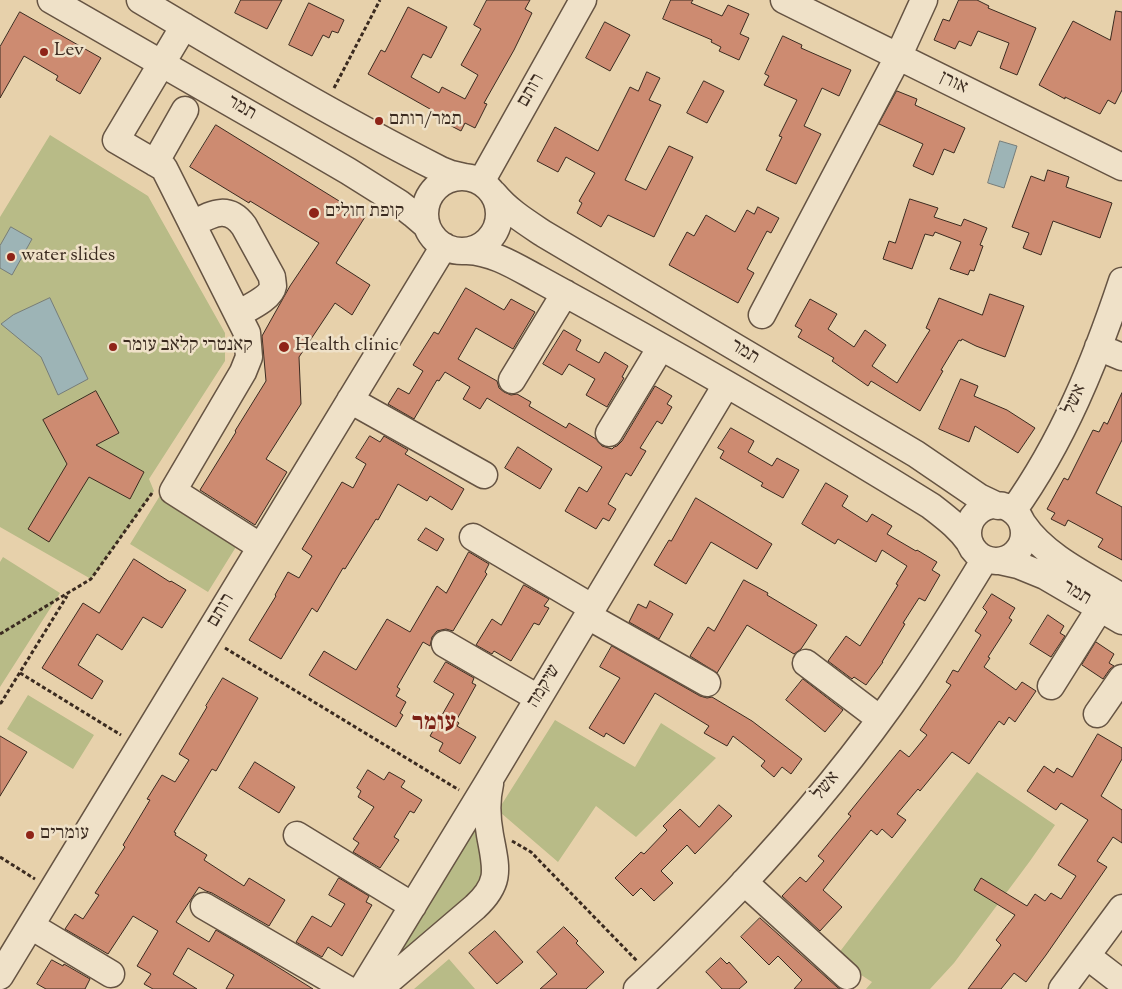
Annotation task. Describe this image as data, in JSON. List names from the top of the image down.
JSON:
{
  "streets": {
    "street": [
      "אורן",
      "רותם",
      "תמר",
      "אשל",
      "שיקמה"
    ]
  },
  "crossings": [
    ["רותם", "תמר"],
    ["תמר", "אשל"],
    ["תמר", "שיקמה"]
  ],
  "districts": ["עומר"],
  "places": [
    "Lev",
    "תמר/רותם",
    "קופת חולים",
    "water slides",
    "קאנטרי קלאב עומר",
    "Health clinic",
    "עומרים"
  ]
}
